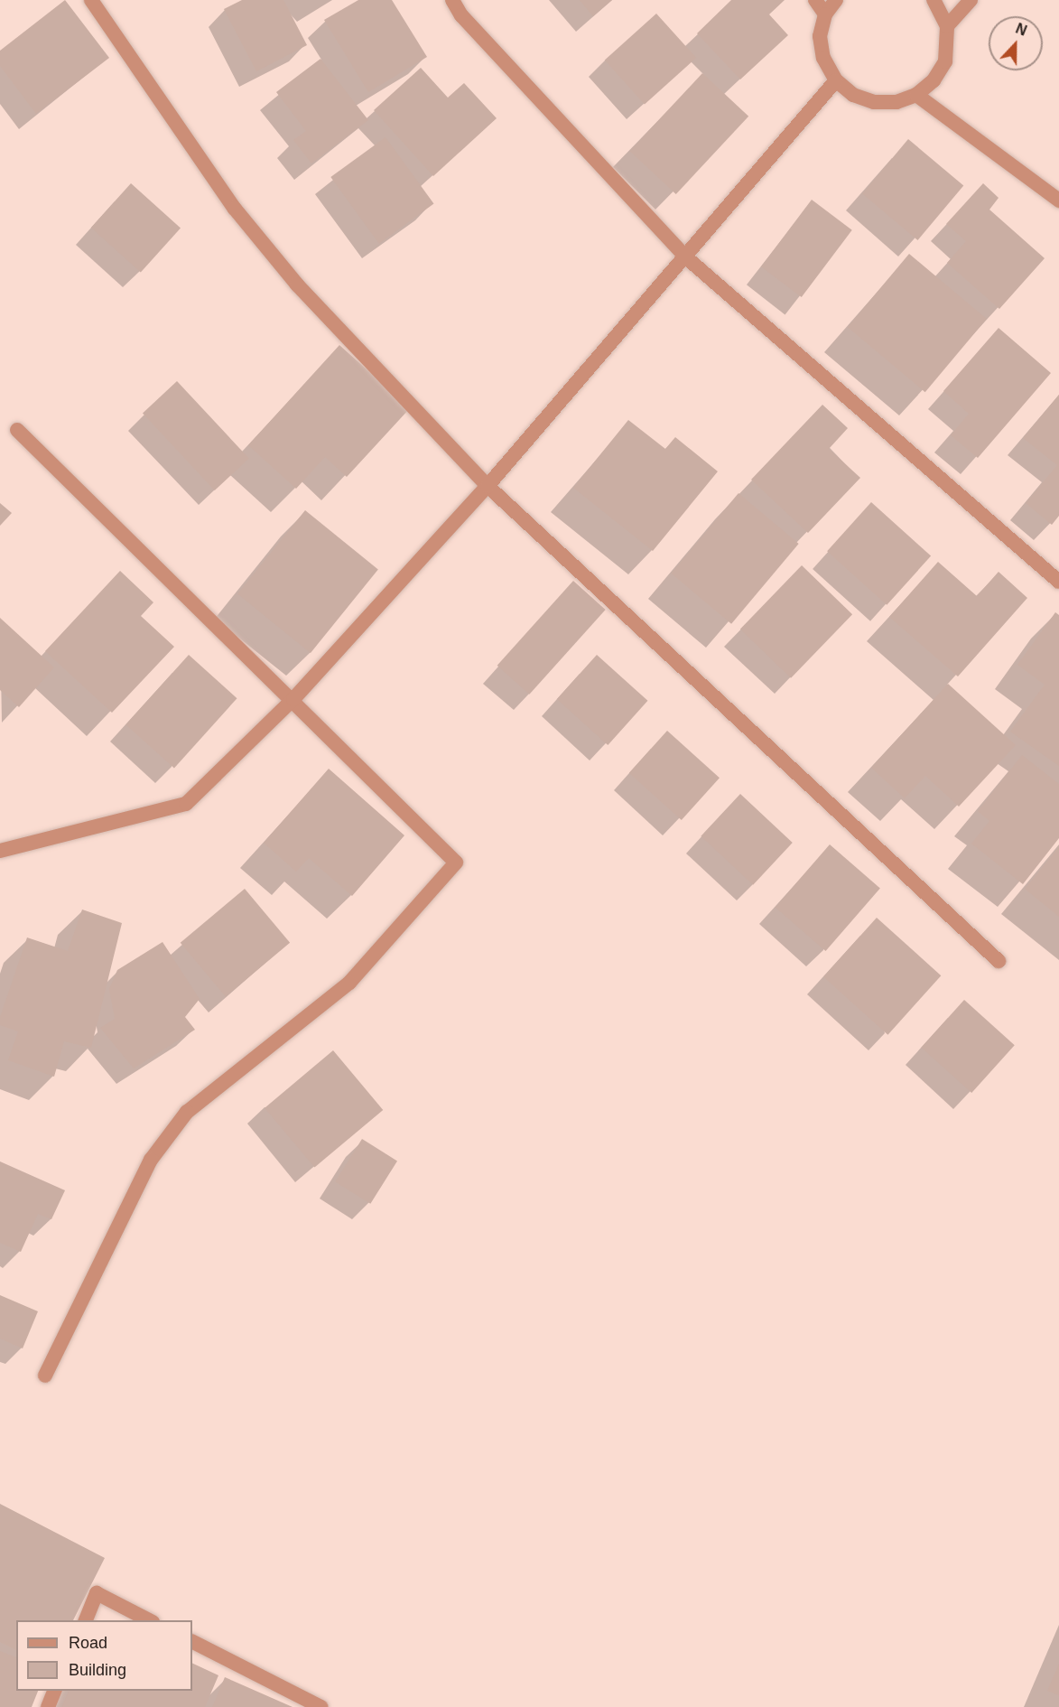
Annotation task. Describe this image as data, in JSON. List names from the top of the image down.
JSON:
{
  "legend": ["Road", "Building"],
  "north": "top"
}
